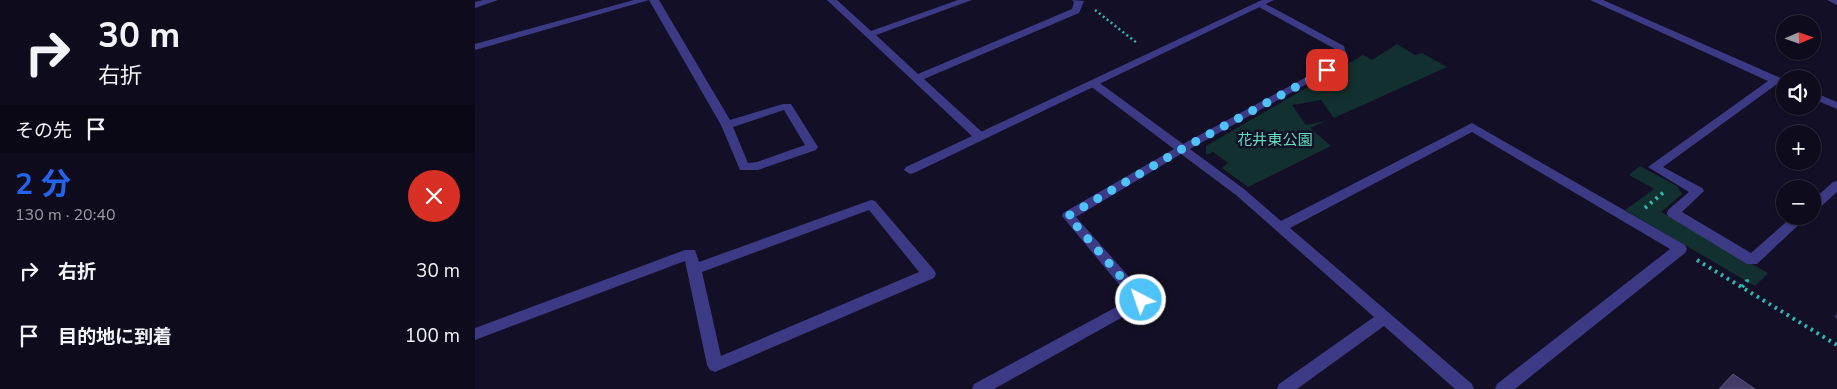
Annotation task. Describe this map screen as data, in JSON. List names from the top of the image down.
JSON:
{
  "parks": ["花井東公園"],
  "north": "right",
  "page": {
    "turn": ["30 m", "右折"],
    "map_buttons": ["+", "−"],
    "then": "その先",
    "heading": ["2 分", "130 m · 20:40"],
    "list": [
      {
        "name": "右折",
        "value": "30 m"
      },
      {
        "name": "目的地に到着",
        "value": "100 m"
      }
    ]
  }
}
